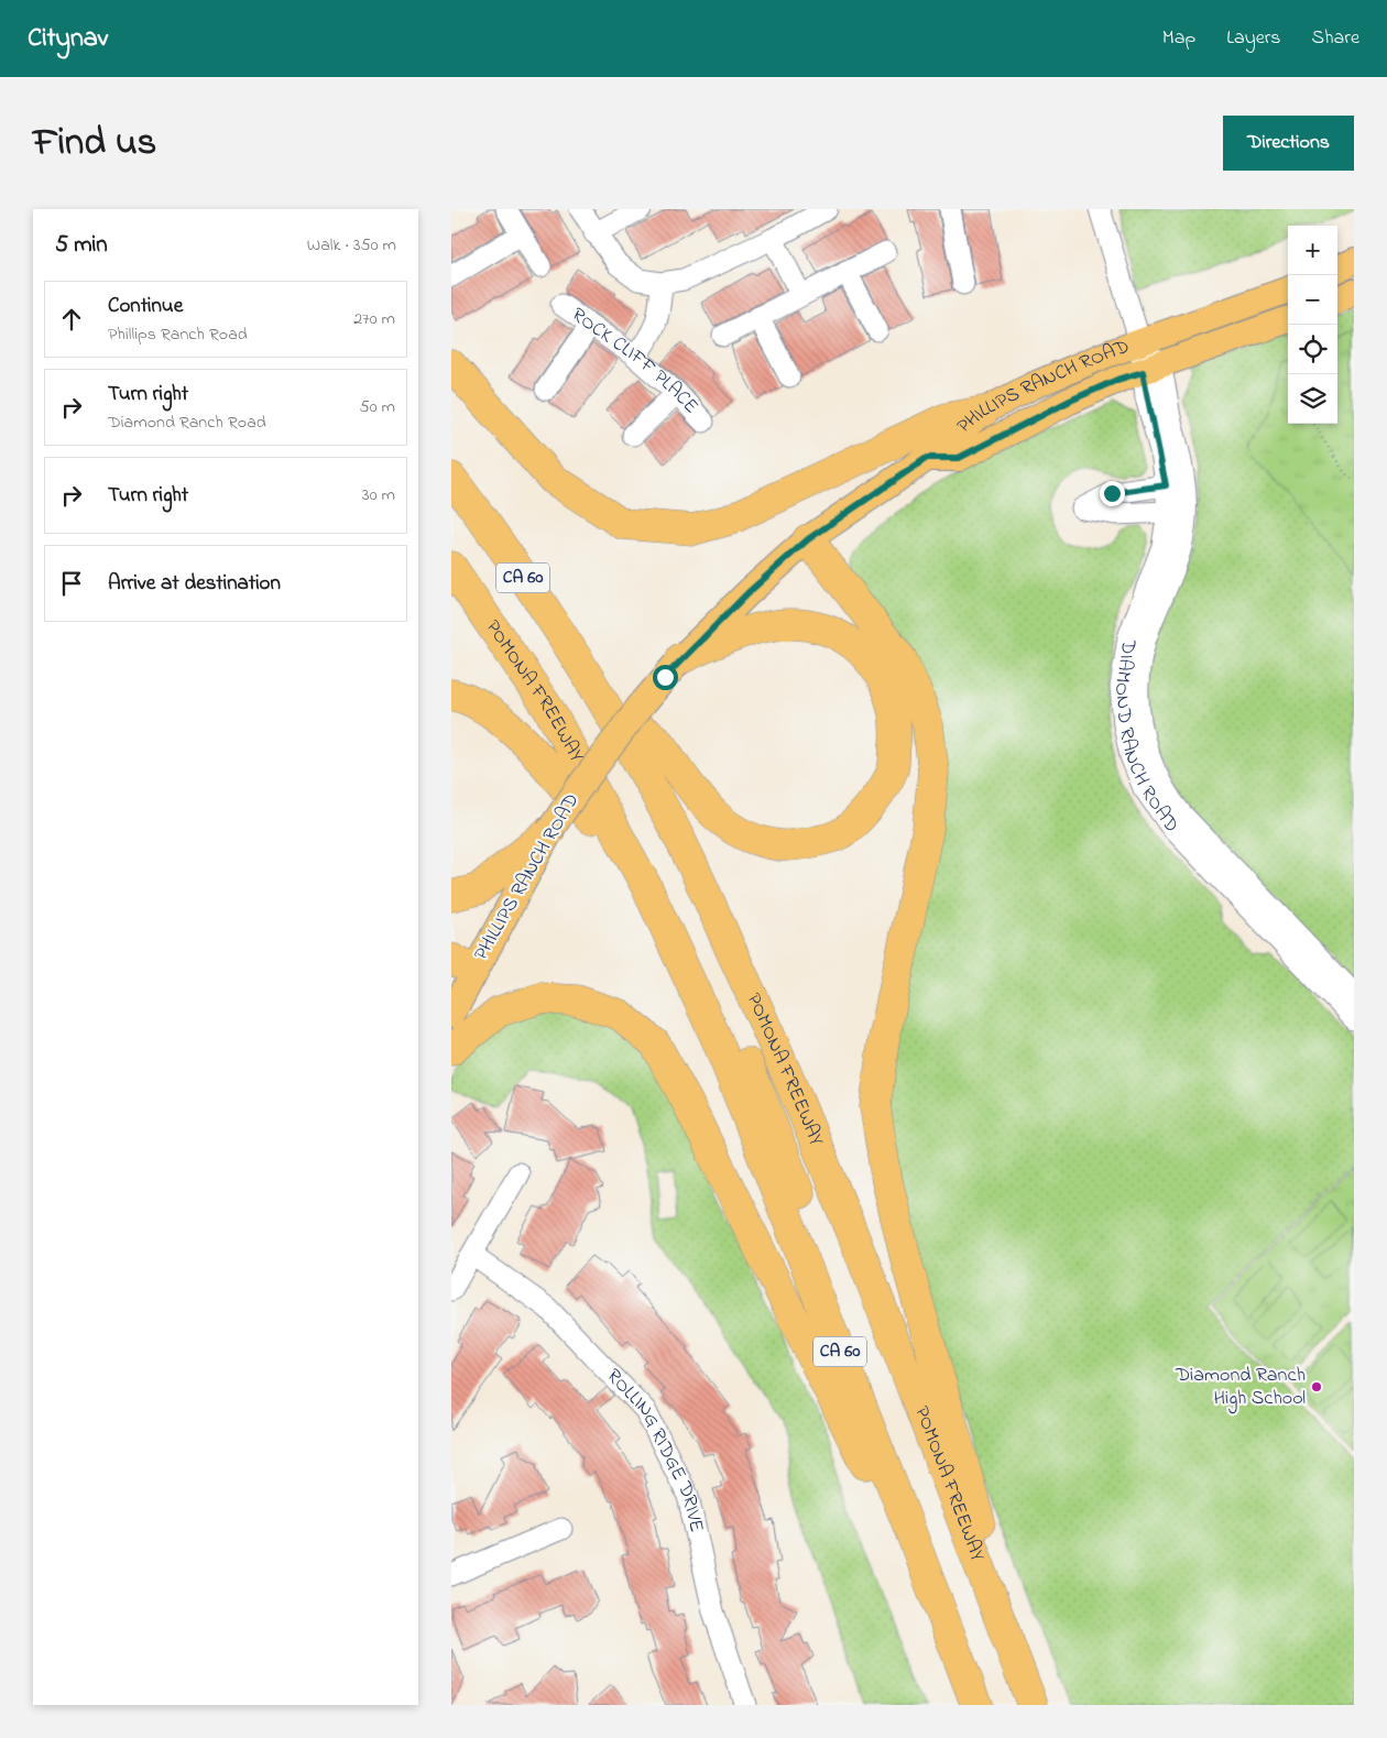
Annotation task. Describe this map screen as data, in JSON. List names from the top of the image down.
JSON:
{
  "streets": {
    "highway": ["CA 60", "POMONA FREEWAY"],
    "main road": ["PHILLIPS RANCH ROAD"],
    "street": ["ROCK CLIFF PLACE", "DIAMOND RANCH ROAD", "ROLLING RIDGE DRIVE"]
  },
  "crossings": [
    ["PHILLIPS RANCH ROAD", "DIAMOND RANCH ROAD"]
  ],
  "places": ["Diamond Ranch High School"],
  "page": {
    "header": "Citynav",
    "nav": ["Map", "Layers", "Share"],
    "title": "Find us",
    "buttons": "Directions",
    "heading": ["5 min", "Walk · 350 m"],
    "map_buttons": ["+", "−"],
    "list": [
      ["Continue", "Phillips Ranch Road", "270 m"],
      ["Turn right", "Diamond Ranch Road", "50 m"],
      ["Turn right", "30 m"],
      "Arrive at destination"
    ]
  }
}
